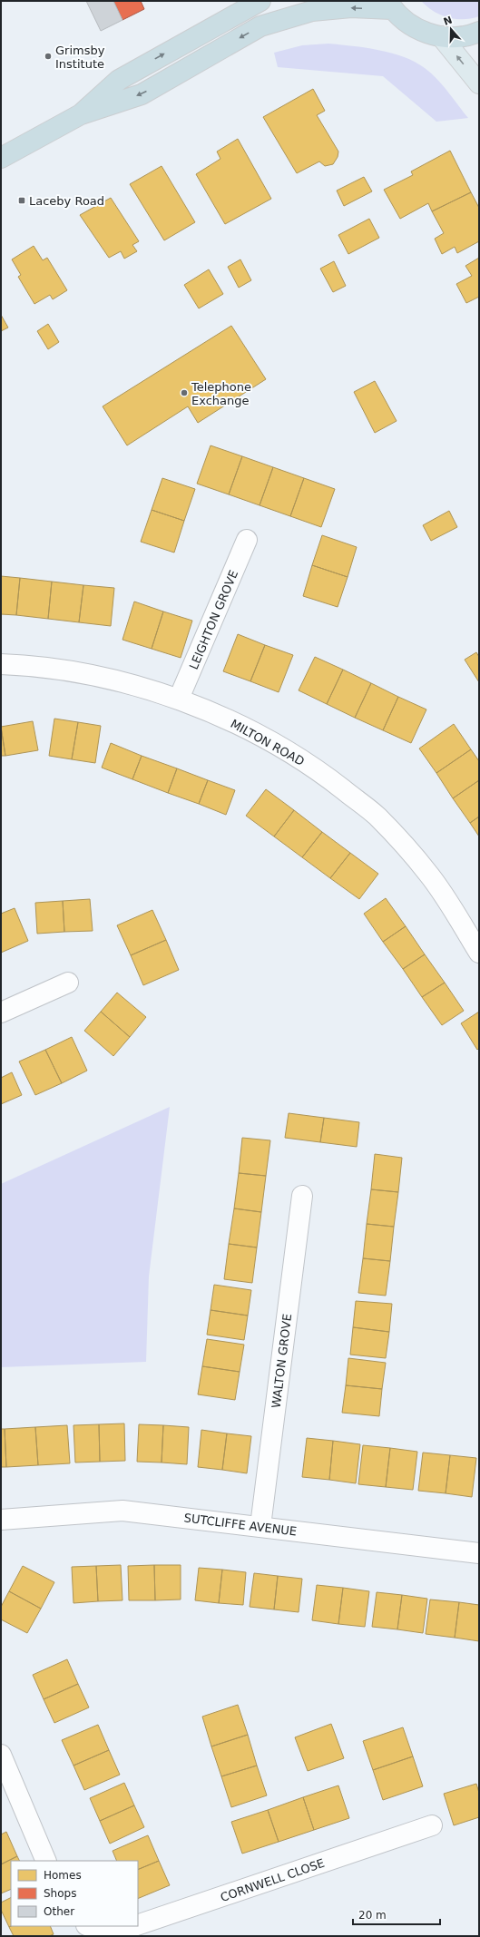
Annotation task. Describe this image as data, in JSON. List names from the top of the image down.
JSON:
{
  "streets": {
    "street": [
      "LEIGHTON GROVE",
      "MILTON ROAD",
      "WALTON GROVE",
      "SUTCLIFFE AVENUE",
      "CORNWELL CLOSE"
    ]
  },
  "crossings": [
    ["LEIGHTON GROVE", "MILTON ROAD"],
    ["WALTON GROVE", "SUTCLIFFE AVENUE"]
  ],
  "places": {
    "other": ["Grimsby Institute", "Telephone Exchange"],
    "transit": ["Laceby Road"]
  },
  "legend": ["Homes", "Shops", "Other"],
  "scale_bar": "20 m",
  "north": "top"
}
